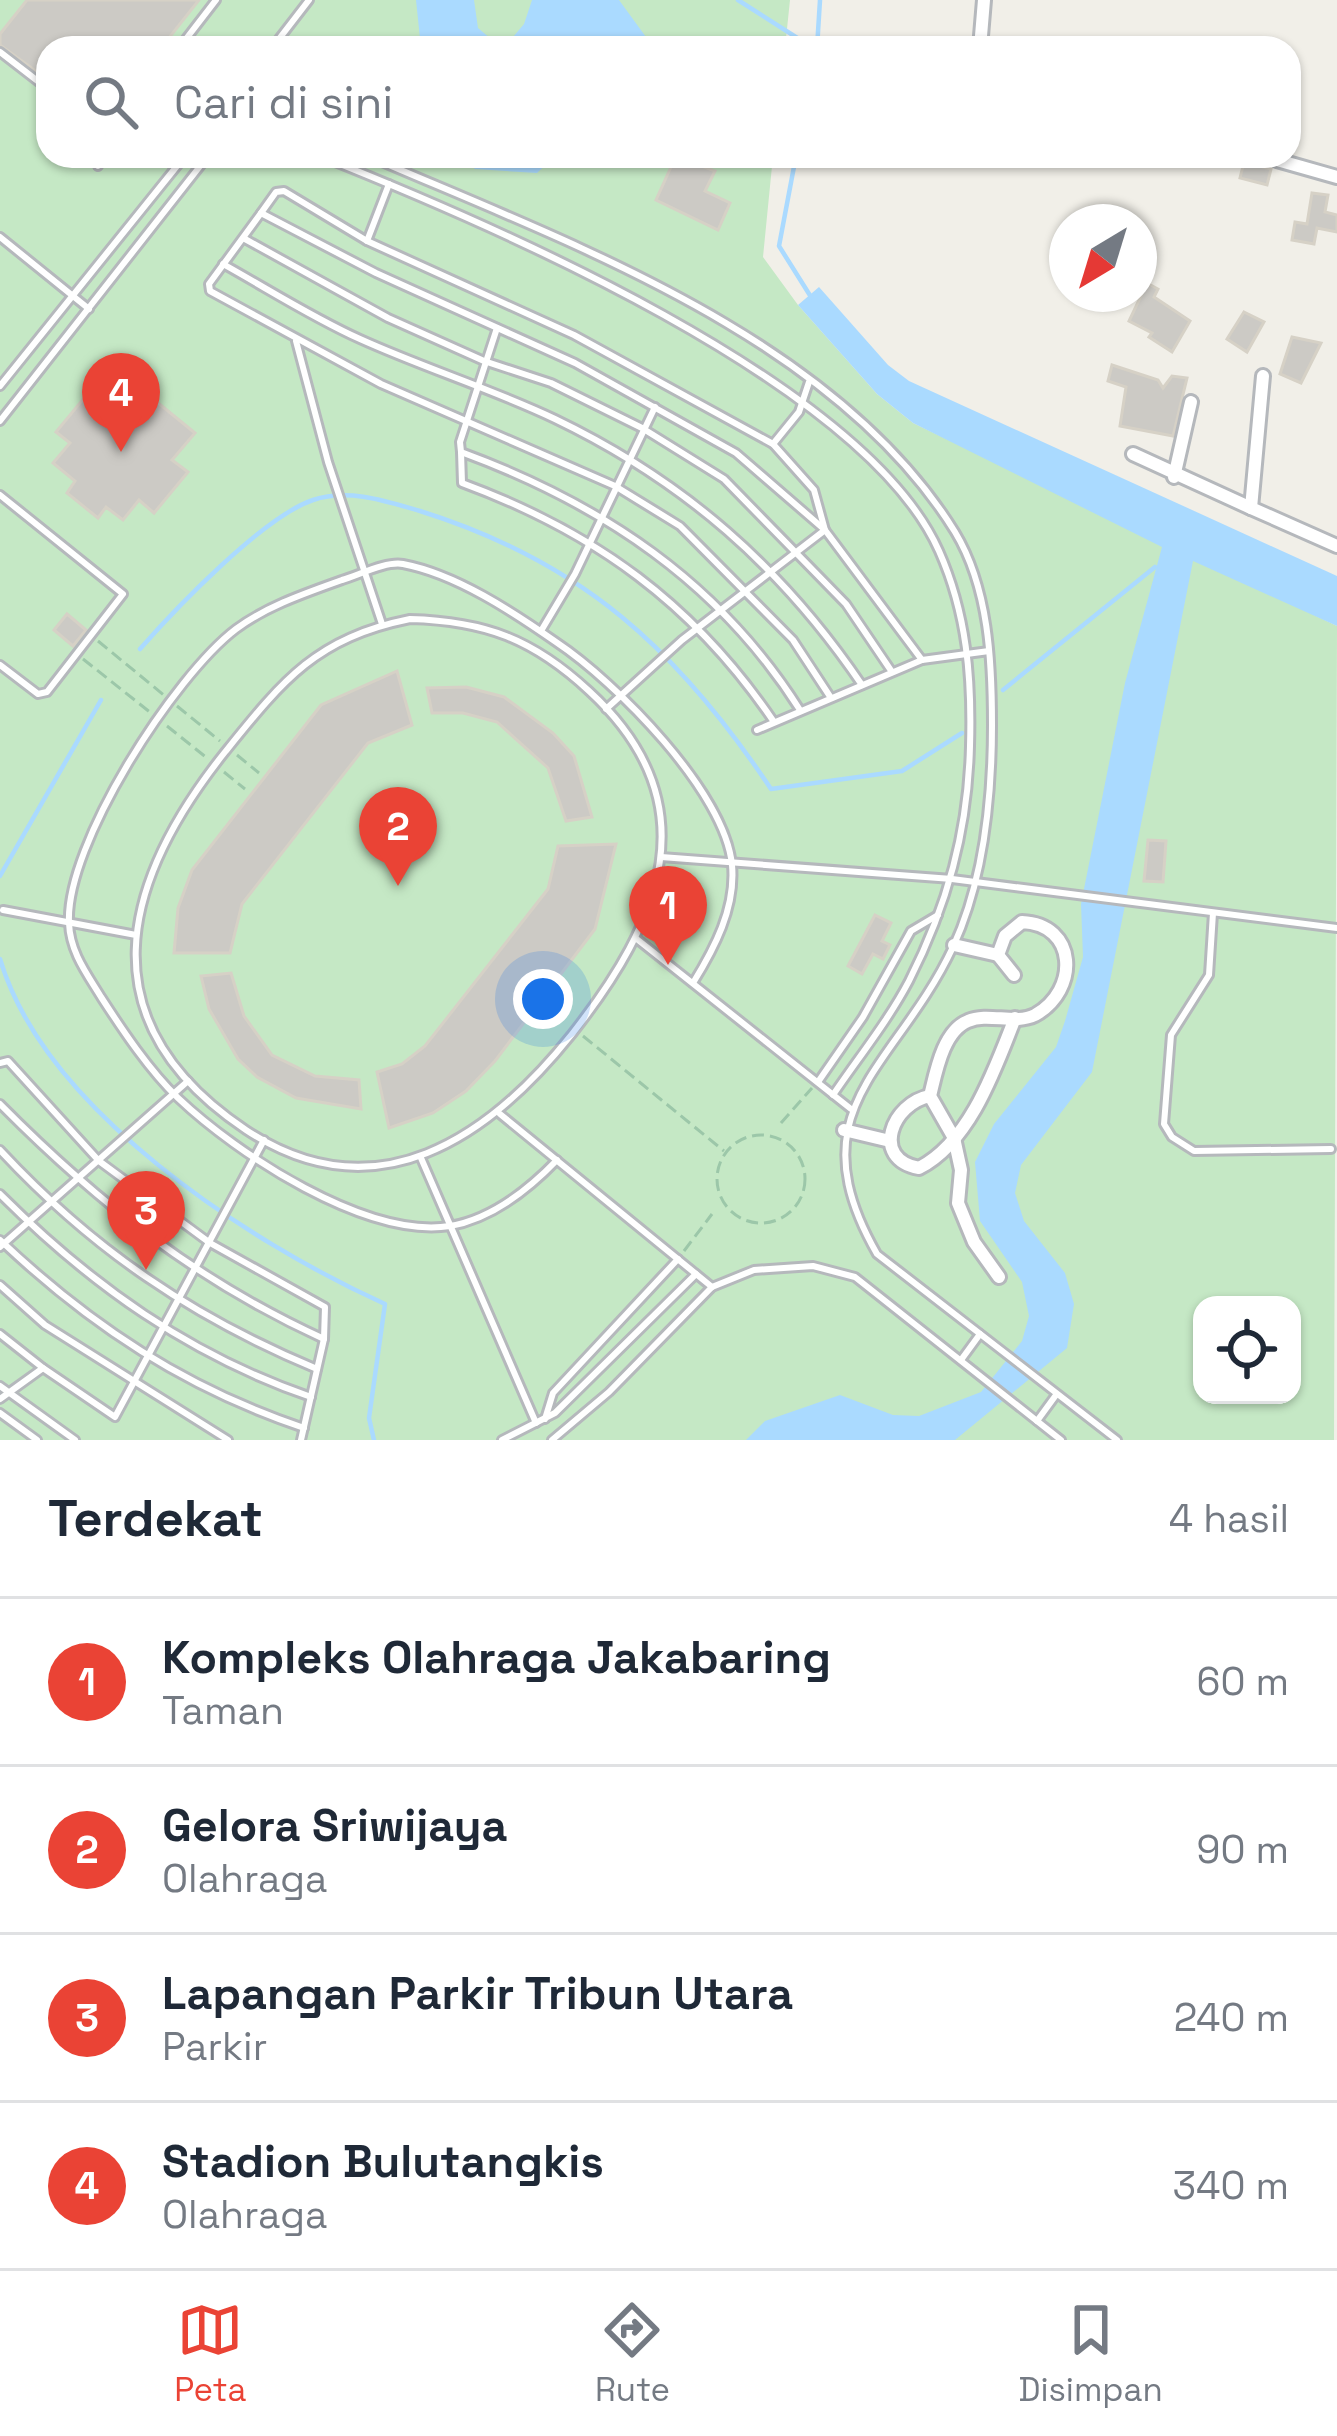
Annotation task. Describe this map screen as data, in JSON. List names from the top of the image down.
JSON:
{
  "north": "bottom left",
  "page": {
    "search": "Cari di sini",
    "pins": [
      "4",
      "2",
      "1",
      "3"
    ],
    "heading": ["Terdekat", "4 hasil"],
    "list": [
      {
        "mark": "1",
        "name": "Kompleks Olahraga Jakabaring",
        "note": "Taman",
        "value": "60 m"
      },
      {
        "mark": "2",
        "name": "Gelora Sriwijaya",
        "note": "Olahraga",
        "value": "90 m"
      },
      {
        "mark": "3",
        "name": "Lapangan Parkir Tribun Utara",
        "note": "Parkir",
        "value": "240 m"
      },
      {
        "mark": "4",
        "name": "Stadion Bulutangkis",
        "note": "Olahraga",
        "value": "340 m"
      }
    ],
    "nav": ["Peta", "Rute", "Disimpan"]
  }
}
